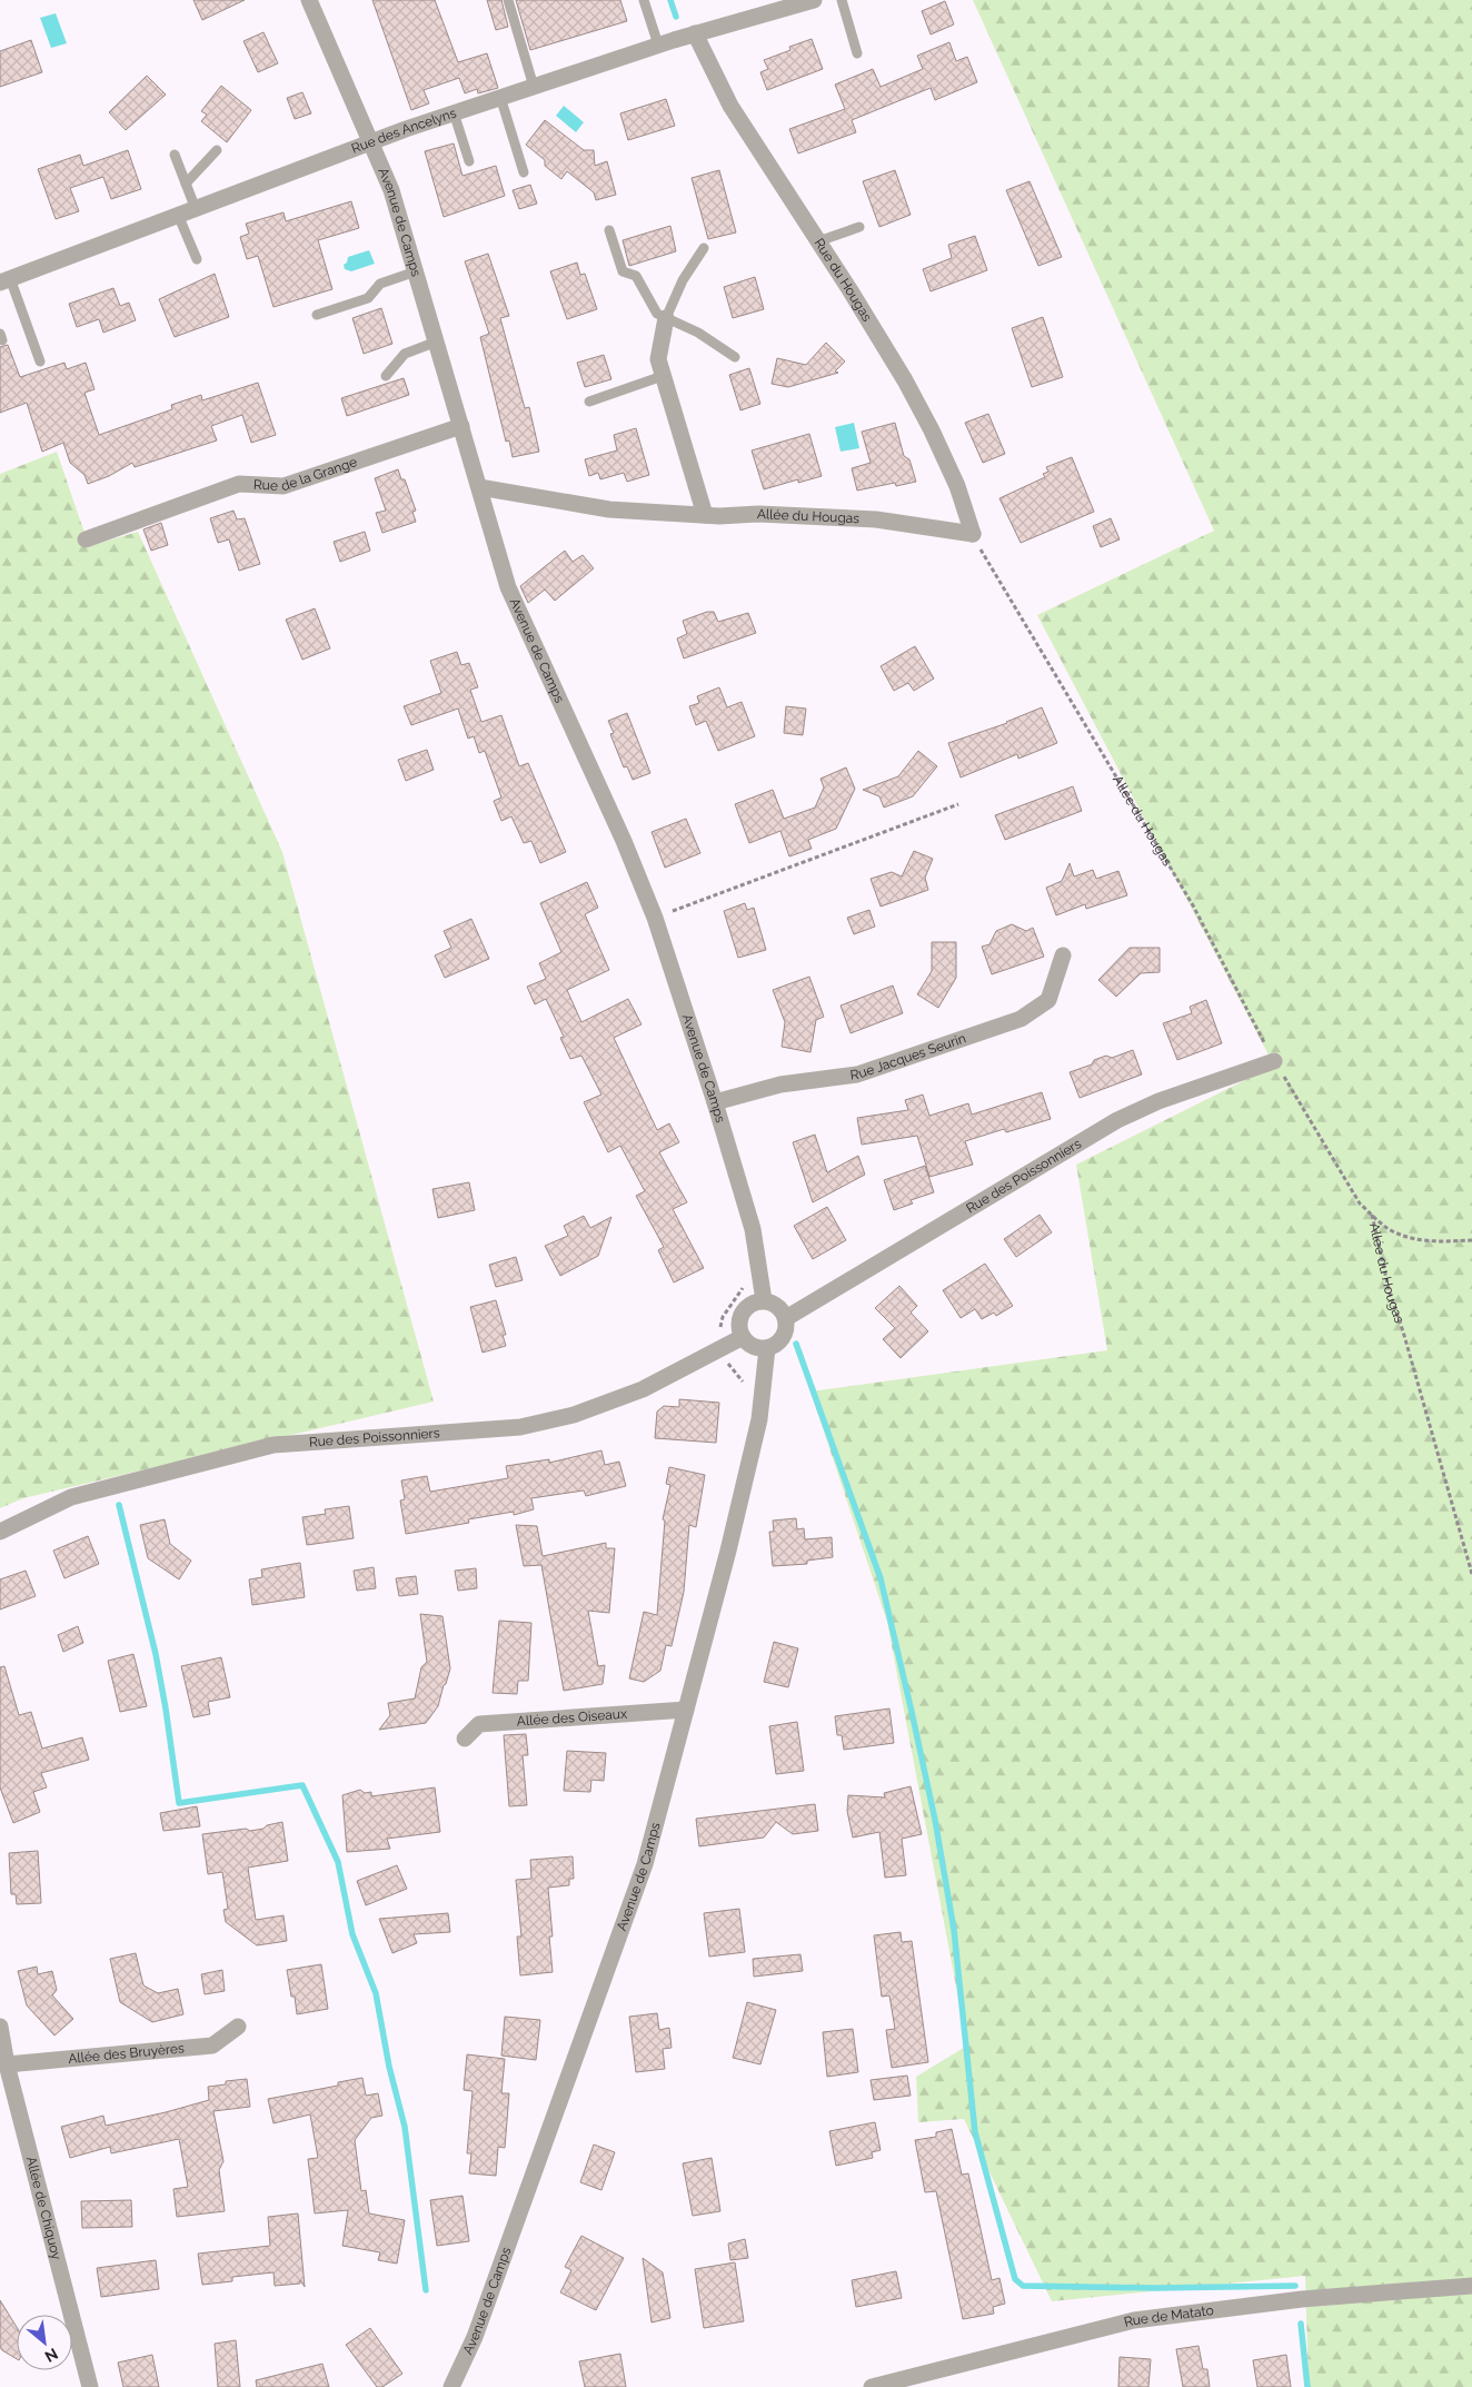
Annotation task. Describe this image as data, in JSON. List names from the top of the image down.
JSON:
{
  "streets": {
    "street": [
      "Rue des Ancelyns",
      "Avenue de Camps",
      "Rue du Hougas",
      "Rue de la Grange",
      "Allée du Hougas",
      "Rue Jacques Seurin",
      "Rue des Poissonniers",
      "Allée des Oiseaux",
      "Allée des Bruyères",
      "Allée de Chiquoy",
      "Rue de Matato"
    ]
  },
  "crossings": [
    ["Rue des Ancelyns", "Avenue de Camps"],
    ["Rue des Ancelyns", "Rue du Hougas"],
    ["Avenue de Camps", "Rue de la Grange"],
    ["Avenue de Camps", "Allée du Hougas"],
    ["Avenue de Camps", "Rue Jacques Seurin"],
    ["Avenue de Camps", "Rue des Poissonniers"],
    ["Avenue de Camps", "Allée des Oiseaux"],
    ["Rue du Hougas", "Allée du Hougas"],
    ["Allée du Hougas", "Rue des Poissonniers"],
    ["Allée des Bruyères", "Allée de Chiquoy"]
  ],
  "north": "bottom right"
}
